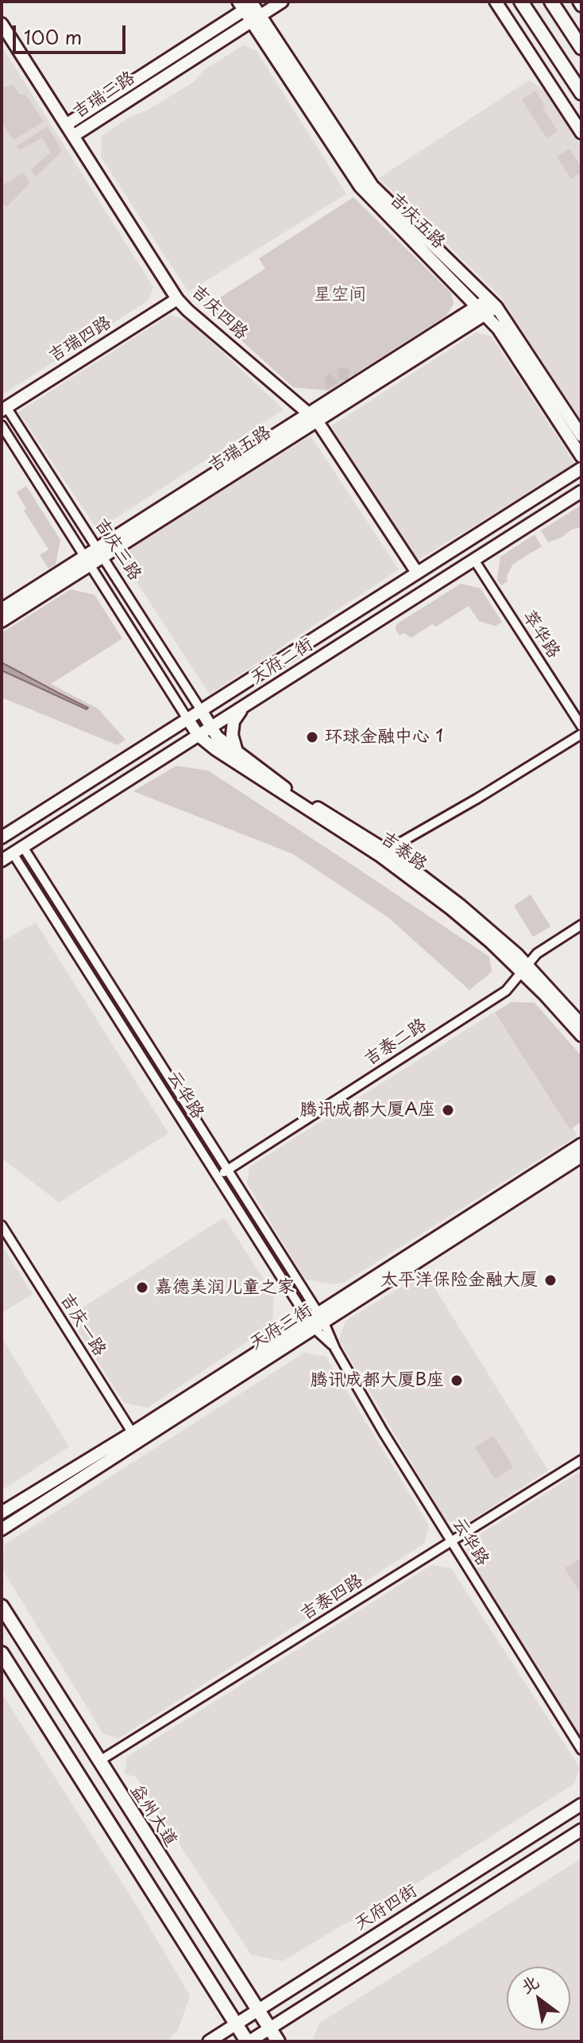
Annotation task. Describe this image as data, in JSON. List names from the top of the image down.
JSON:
{
  "streets": {
    "main road": ["益州大道"],
    "street": [
      "吉瑞三路",
      "吉庆五路",
      "吉庆四路",
      "吉瑞四路",
      "吉瑞五路",
      "吉庆三路",
      "萃华路",
      "天府二街",
      "吉泰路",
      "吉泰二路",
      "云华路",
      "吉庆一路",
      "天府三街",
      "吉泰四路",
      "天府四街"
    ]
  },
  "crossings": [
    ["吉瑞三路", "吉庆五路"],
    ["吉瑞三路", "吉庆四路"],
    ["吉庆五路", "吉瑞五路"],
    ["吉庆四路", "吉瑞四路"],
    ["吉庆四路", "吉瑞五路"],
    ["吉庆四路", "天府二街"],
    ["吉瑞四路", "吉庆三路"],
    ["吉瑞五路", "吉庆三路"],
    ["吉庆三路", "天府二街"],
    ["吉庆三路", "吉泰路"],
    ["萃华路", "天府二街"],
    ["天府二街", "吉泰路"],
    ["天府二街", "云华路"],
    ["吉泰路", "吉泰二路"],
    ["吉泰二路", "云华路"],
    ["云华路", "天府三街"],
    ["云华路", "吉泰四路"],
    ["吉庆一路", "天府三街"],
    ["吉泰四路", "益州大道"],
    ["益州大道", "天府四街"]
  ],
  "parks": ["星空间"],
  "places": [
    "环球金融中心 1",
    "腾讯成都大厦A座",
    "太平洋保险金融大厦",
    "嘉德美润儿童之家",
    "腾讯成都大厦B座"
  ],
  "scale_bar": "100 m",
  "north": "top left"
}
